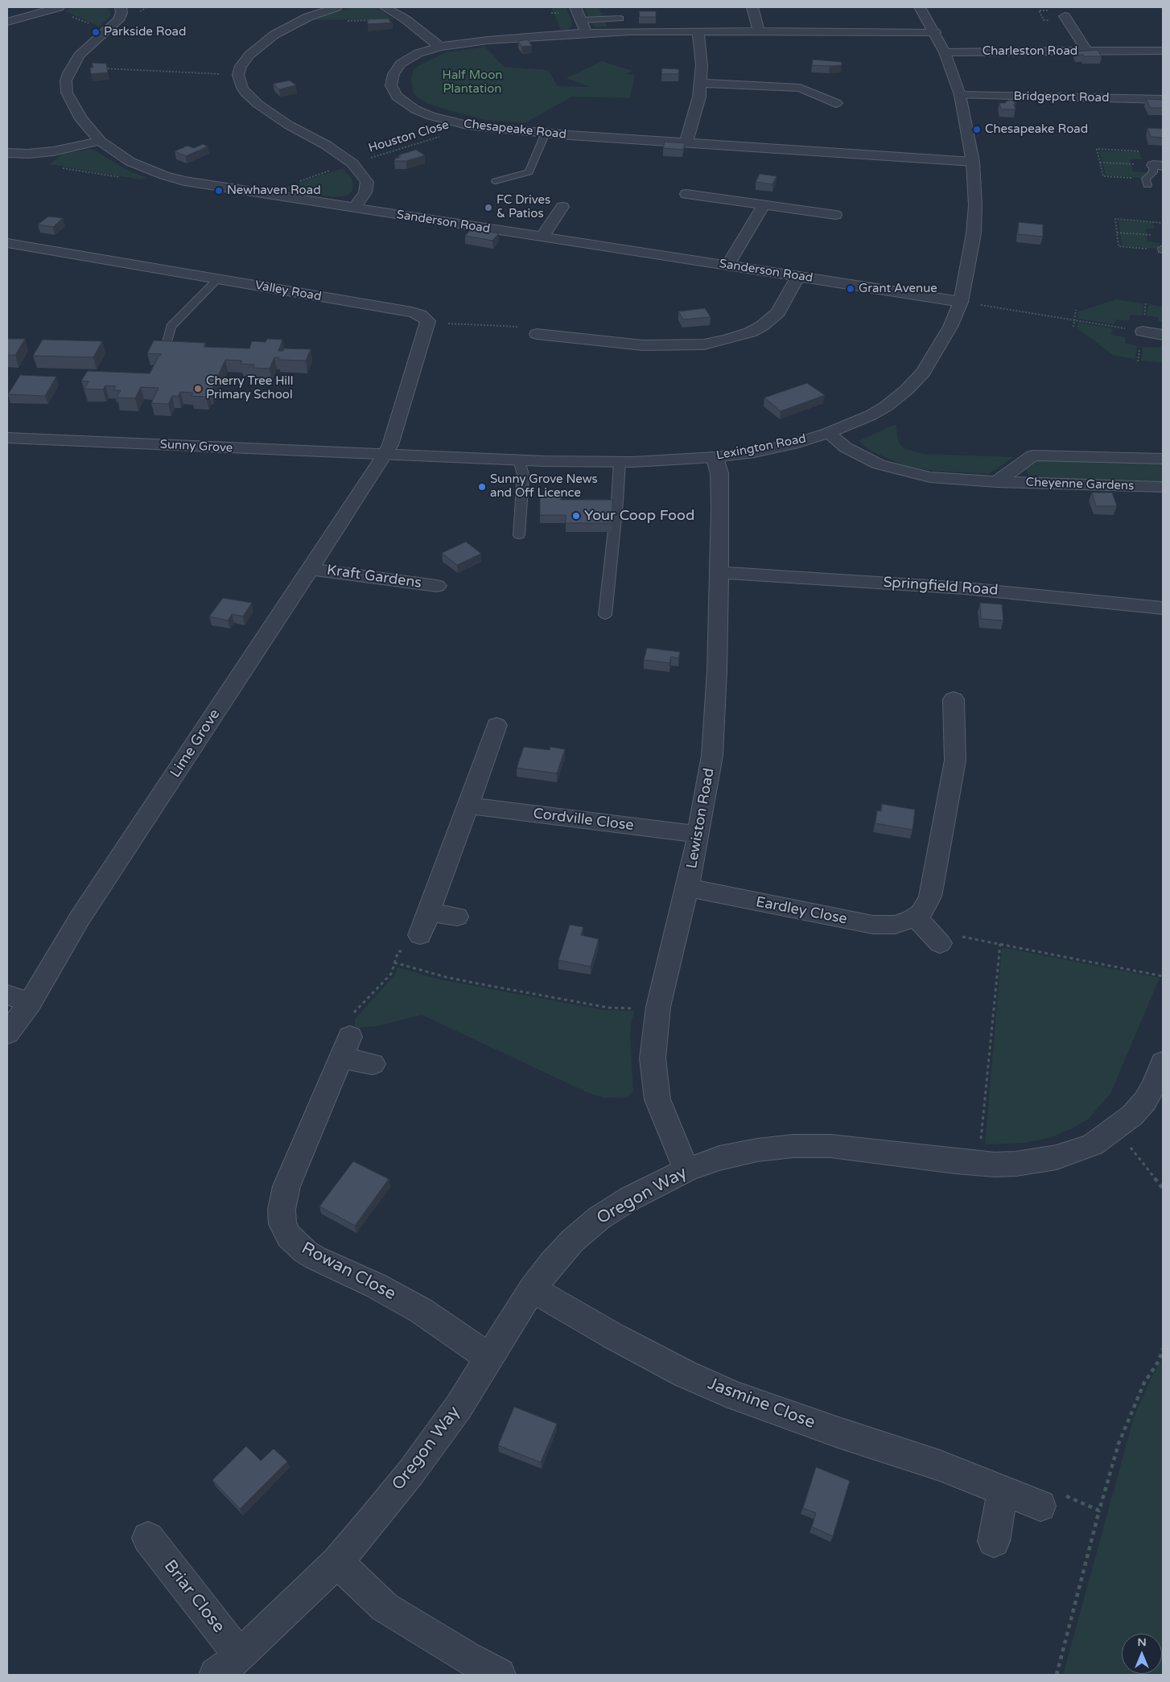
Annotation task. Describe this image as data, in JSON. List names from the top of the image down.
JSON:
{
  "streets": {
    "street": [
      "Charleston Road",
      "Bridgeport Road",
      "Chesapeake Road",
      "Sanderson Road",
      "Valley Road",
      "Sunny Grove",
      "Lexington Road",
      "Cheyenne Gardens",
      "Kraft Gardens",
      "Springfield Road",
      "Lime Grove",
      "Lewiston Road",
      "Cordville Close",
      "Eardley Close",
      "Oregon Way",
      "Rowan Close",
      "Jasmine Close",
      "Briar Close"
    ],
    "path": ["Houston Close"]
  },
  "crossings": [
    ["Charleston Road", "Lexington Road"],
    ["Bridgeport Road", "Lexington Road"],
    ["Chesapeake Road", "Houston Close"],
    ["Chesapeake Road", "Lexington Road"],
    ["Houston Close", "Sanderson Road"],
    ["Sanderson Road", "Lexington Road"],
    ["Sunny Grove", "Lexington Road"],
    ["Sunny Grove", "Lime Grove"],
    ["Lexington Road", "Cheyenne Gardens"],
    ["Lexington Road", "Lime Grove"],
    ["Lexington Road", "Lewiston Road"],
    ["Kraft Gardens", "Lime Grove"],
    ["Springfield Road", "Lewiston Road"],
    ["Lewiston Road", "Cordville Close"],
    ["Lewiston Road", "Eardley Close"],
    ["Lewiston Road", "Oregon Way"],
    ["Oregon Way", "Rowan Close"],
    ["Oregon Way", "Jasmine Close"],
    ["Oregon Way", "Briar Close"]
  ],
  "parks": ["Half Moon Plantation"],
  "places": [
    "Parkside Road",
    "Chesapeake Road",
    "Newhaven Road",
    "FC Drives & Patios",
    "Grant Avenue",
    "Cherry Tree Hill Primary School",
    "Sunny Grove News and Off Licence",
    "Your Coop Food"
  ],
  "north": "top"
}
